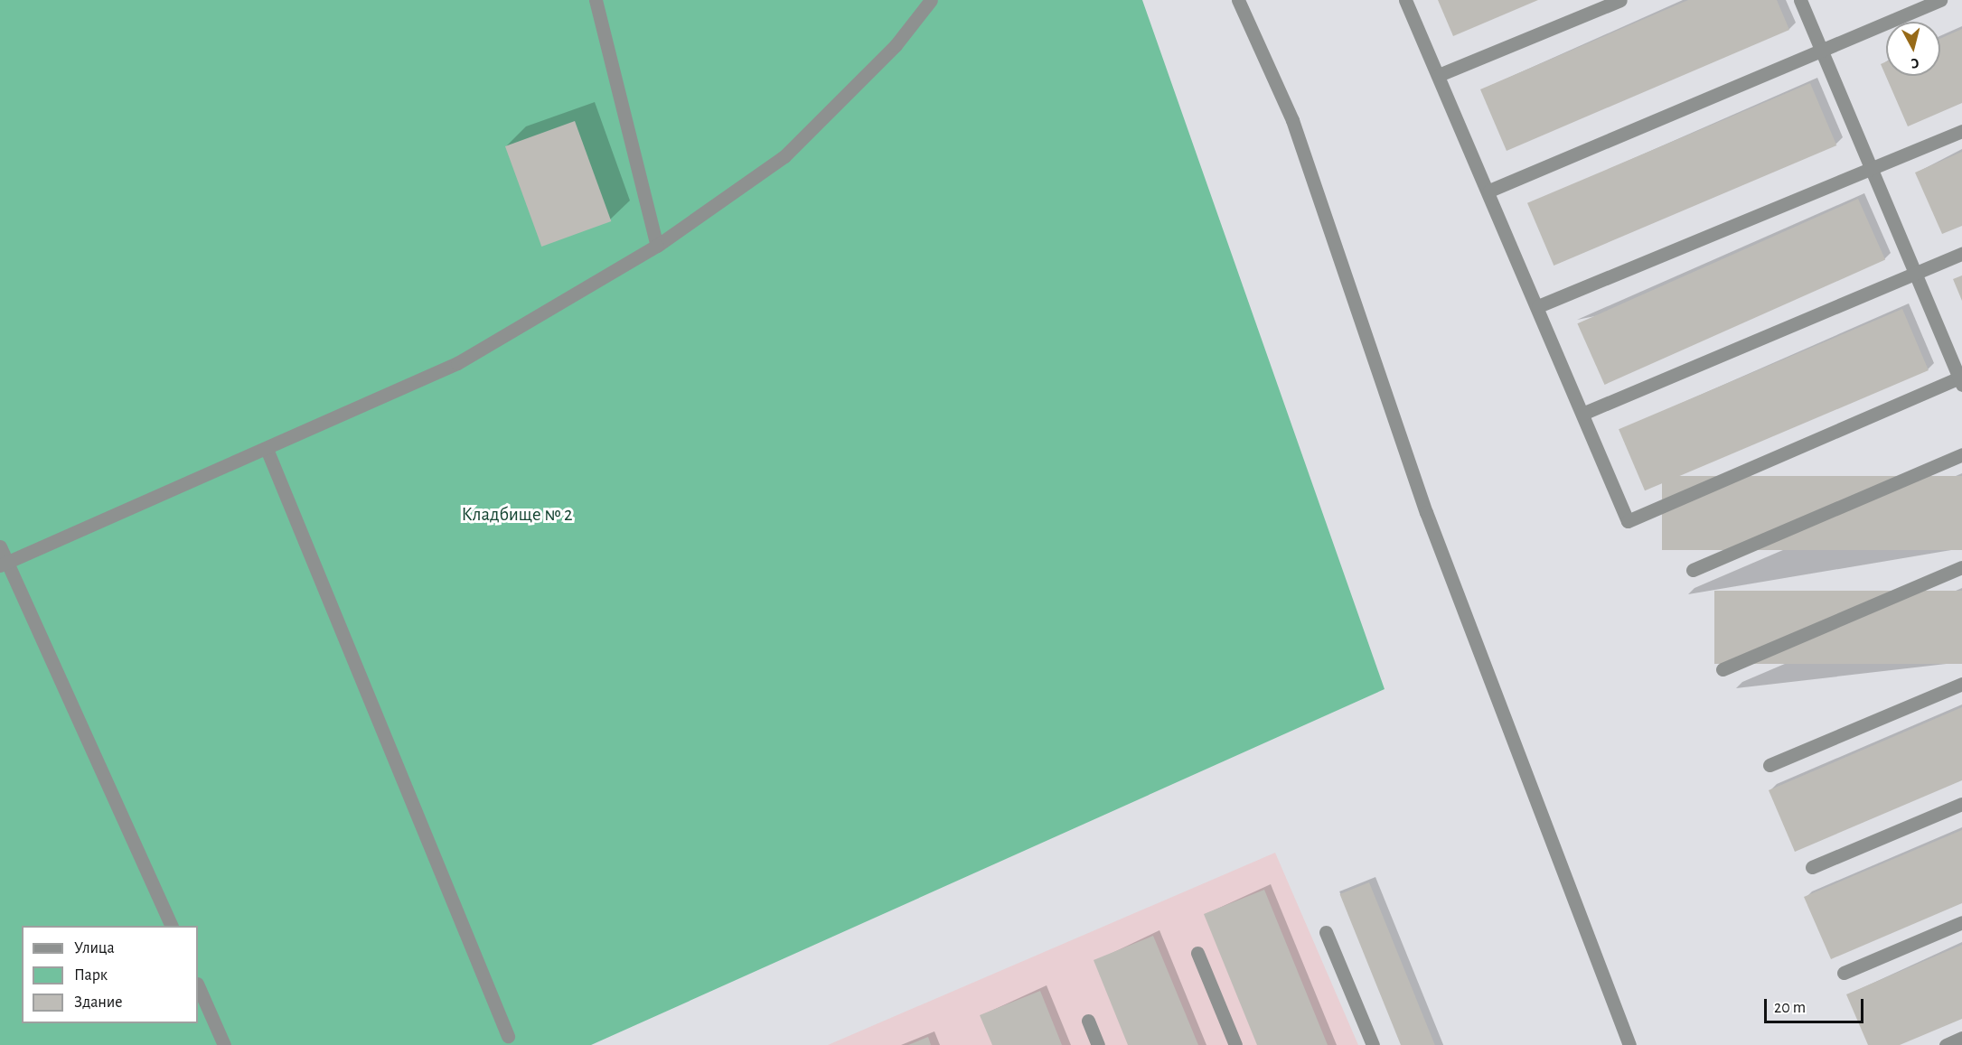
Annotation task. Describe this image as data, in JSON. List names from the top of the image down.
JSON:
{
  "parks": ["Кладбище № 2"],
  "legend": ["Улица", "Парк", "Здание"],
  "scale_bar": "20 m",
  "north": "bottom"
}
